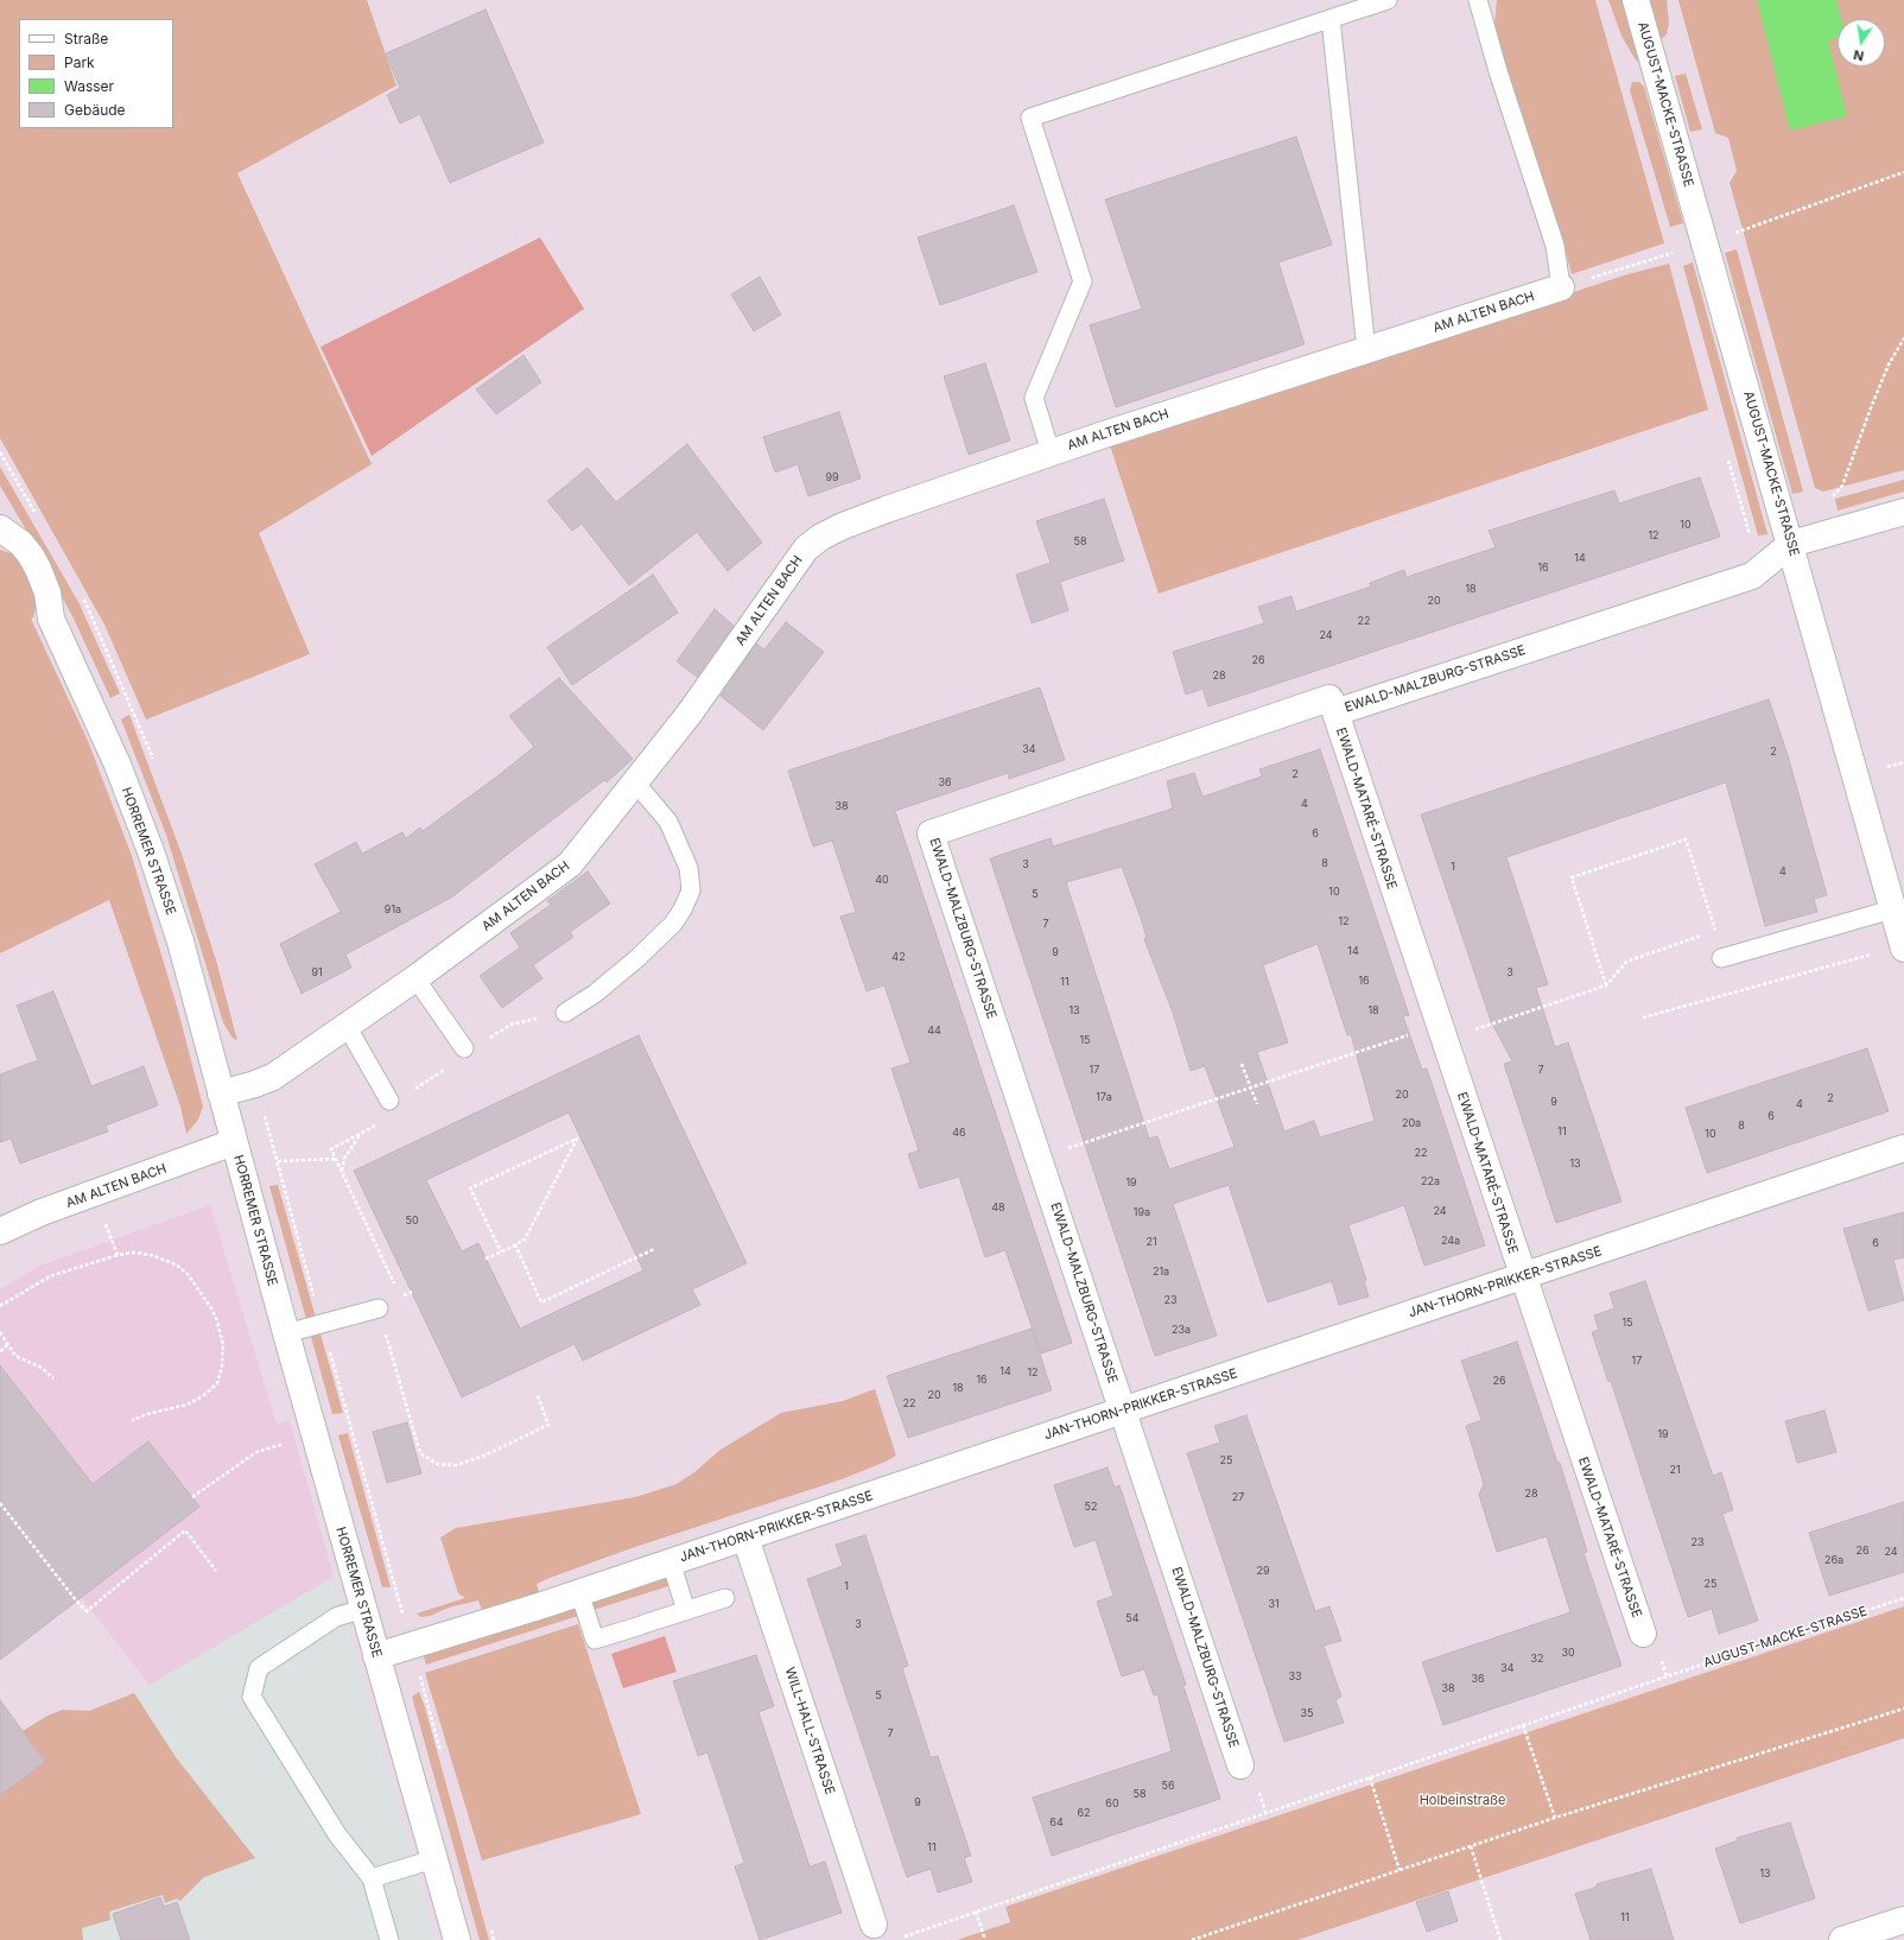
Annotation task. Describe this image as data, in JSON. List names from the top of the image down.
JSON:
{
  "streets": {
    "street": [
      "AUGUST-MACKE-STRASSE",
      "AM ALTEN BACH",
      "EWALD-MALZBURG-STRASSE",
      "EWALD-MATARÉ-STRASSE",
      "HORREMER STRASSE",
      "JAN-THORN-PRIKKER-STRASSE",
      "WILL-HALL-STRASSE"
    ]
  },
  "crossings": [
    ["AUGUST-MACKE-STRASSE", "EWALD-MALZBURG-STRASSE"],
    ["AM ALTEN BACH", "HORREMER STRASSE"],
    ["EWALD-MALZBURG-STRASSE", "EWALD-MATARÉ-STRASSE"],
    ["EWALD-MALZBURG-STRASSE", "JAN-THORN-PRIKKER-STRASSE"],
    ["EWALD-MATARÉ-STRASSE", "JAN-THORN-PRIKKER-STRASSE"],
    ["HORREMER STRASSE", "JAN-THORN-PRIKKER-STRASSE"],
    ["JAN-THORN-PRIKKER-STRASSE", "WILL-HALL-STRASSE"]
  ],
  "parks": ["Holbeinstraße"],
  "house_numbers": [
    "99",
    "10",
    "12",
    "58",
    "14",
    "16",
    "18",
    "20",
    "22",
    "24",
    "26",
    "28",
    "34",
    "2",
    "2",
    "36",
    "4",
    "38",
    "6",
    "8",
    "3",
    "1",
    "4",
    "40",
    "10",
    "5",
    "91a",
    "12",
    "7",
    "14",
    "9",
    "42",
    "91",
    "3",
    "16",
    "11",
    "13",
    "18",
    "44",
    "15",
    "17",
    "7",
    "20",
    "17a",
    "2",
    "9",
    "4",
    "6",
    "20a",
    "8",
    "11",
    "46",
    "10",
    "22",
    "13",
    "22a",
    "19",
    "48",
    "24",
    "19a",
    "50",
    "24a",
    "21",
    "6",
    "21a",
    "23",
    "15",
    "23a",
    "17",
    "14",
    "12",
    "16",
    "26",
    "18",
    "20",
    "22",
    "19",
    "25",
    "21",
    "28",
    "27",
    "52",
    "23",
    "26",
    "24",
    "26a",
    "29",
    "25",
    "1",
    "31",
    "54",
    "3",
    "30",
    "32",
    "34",
    "33",
    "36",
    "38",
    "5",
    "35",
    "7",
    "56",
    "58",
    "9",
    "60",
    "62",
    "64",
    "11",
    "13",
    "11"
  ],
  "legend": [
    "Straße",
    "Park",
    "Wasser",
    "Gebäude"
  ],
  "north": "bottom"
}
